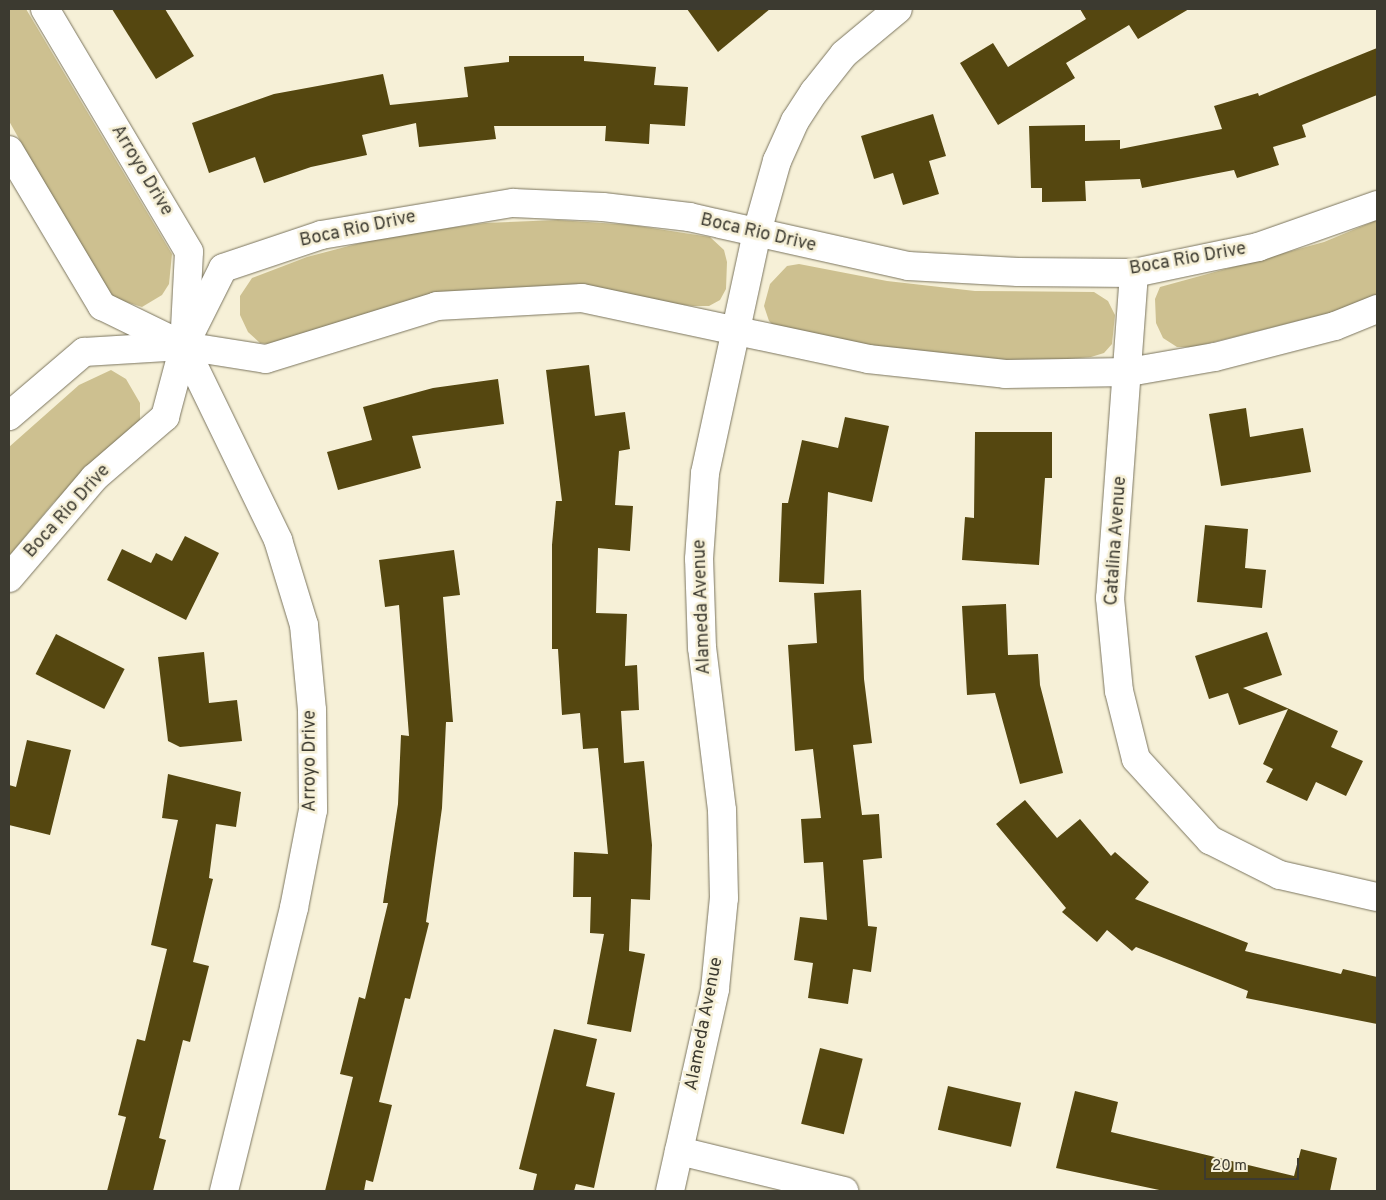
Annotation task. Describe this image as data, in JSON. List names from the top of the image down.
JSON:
{
  "streets": {
    "street": [
      "Arroyo Drive",
      "Boca Rio Drive",
      "Catalina Avenue",
      "Alameda Avenue"
    ]
  },
  "crossings": [
    ["Arroyo Drive", "Boca Rio Drive"],
    ["Boca Rio Drive", "Catalina Avenue"],
    ["Boca Rio Drive", "Alameda Avenue"]
  ],
  "scale_bar": "20 m"
}
